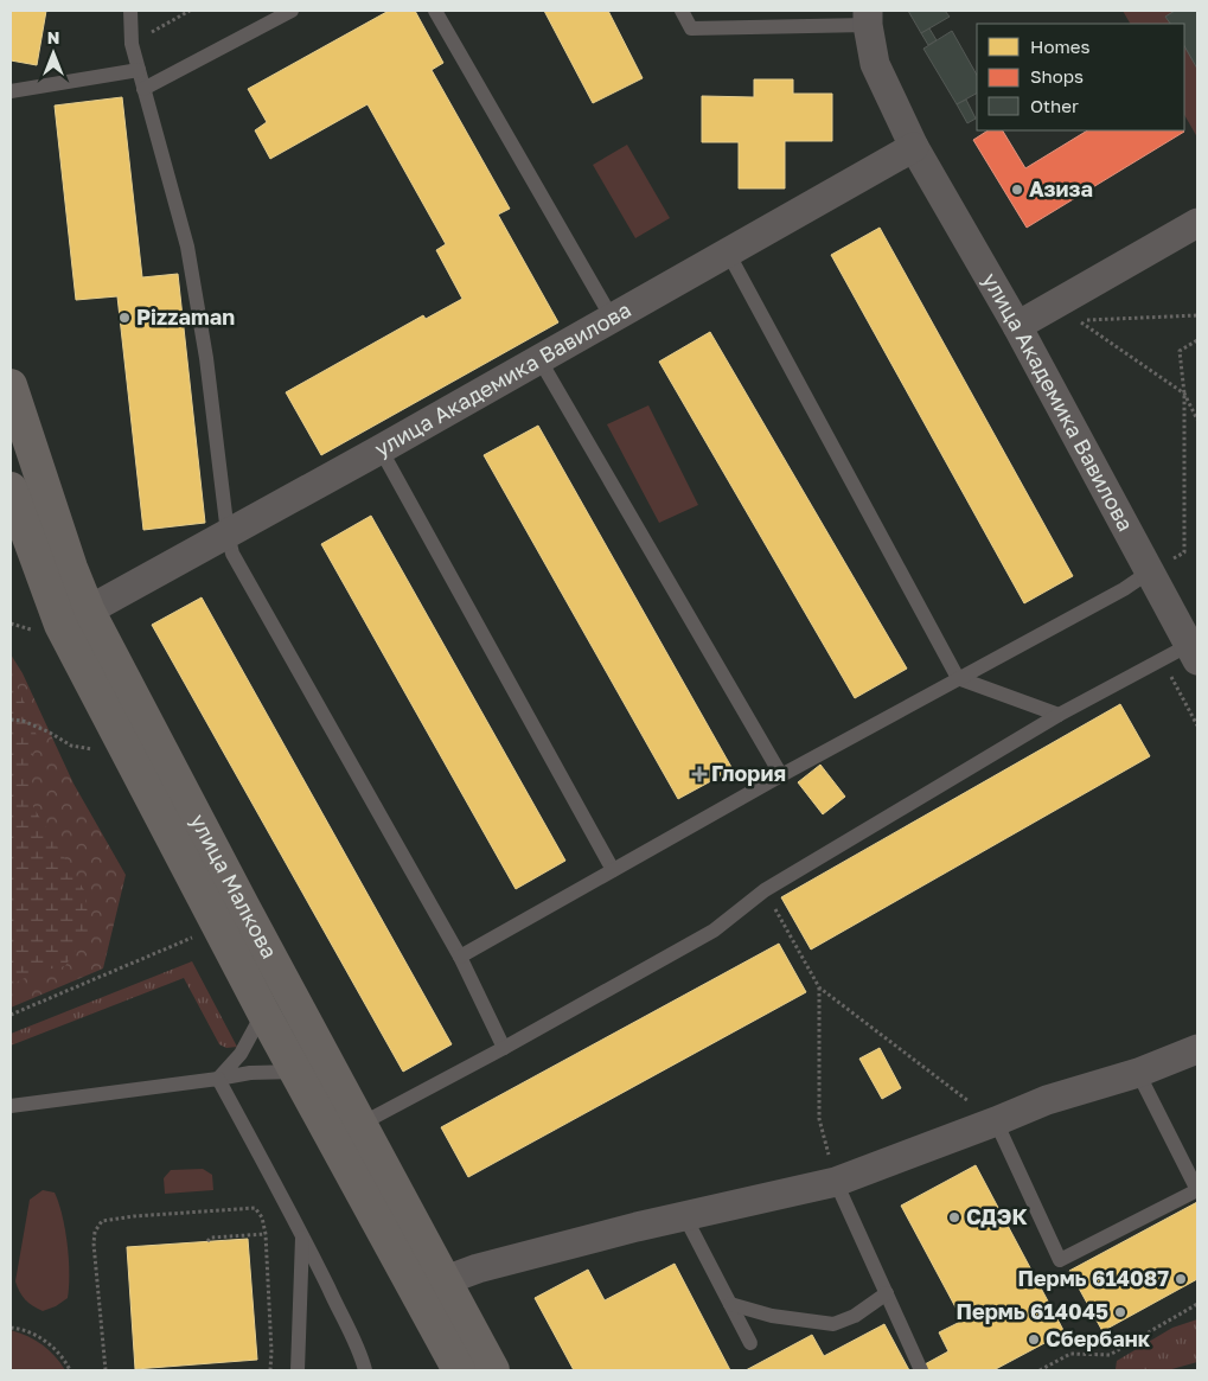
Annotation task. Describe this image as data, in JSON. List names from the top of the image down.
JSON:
{
  "streets": {
    "main road": ["улица Малкова"],
    "street": ["улица Академика Вавилова"]
  },
  "crossings": [
    ["улица Академика Вавилова", "улица Малкова"]
  ],
  "places": {
    "other": [
      "Азиза",
      "Pizzaman",
      "СДЭК",
      "Пермь 614087",
      "Пермь 614045",
      "Сбербанк"
    ],
    "health": ["Глория"]
  },
  "legend": ["Homes", "Shops", "Other"],
  "north": "top"
}
